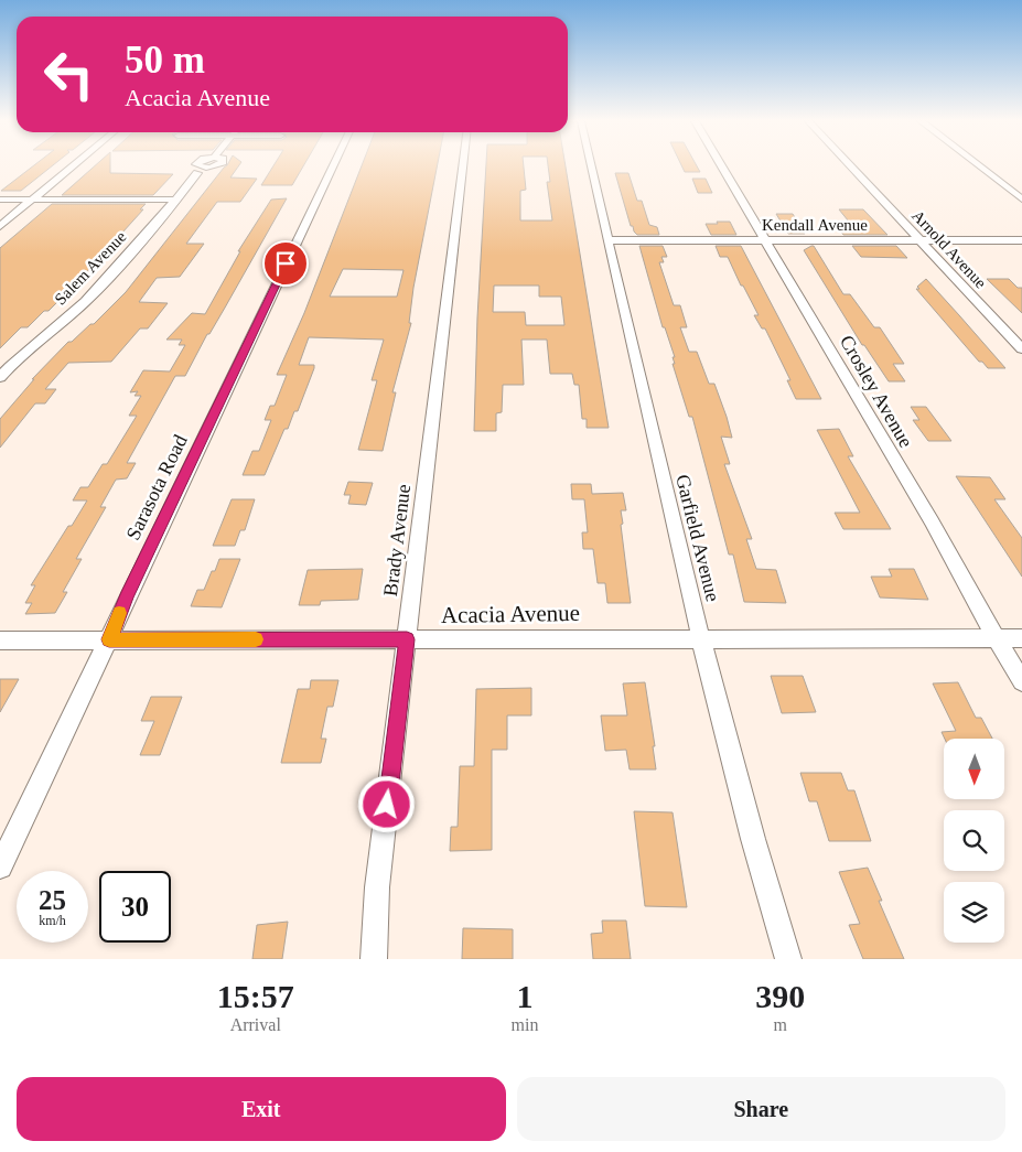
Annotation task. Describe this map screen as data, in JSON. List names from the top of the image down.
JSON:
{
  "streets": {
    "street": [
      "Kendall Avenue",
      "Arnold Avenue",
      "Salem Avenue",
      "Crosley Avenue",
      "Sarasota Road",
      "Garfield Avenue",
      "Brady Avenue",
      "Acacia Avenue"
    ]
  },
  "crossings": [
    ["Kendall Avenue", "Arnold Avenue"],
    ["Kendall Avenue", "Crosley Avenue"],
    ["Kendall Avenue", "Garfield Avenue"],
    ["Crosley Avenue", "Acacia Avenue"],
    ["Sarasota Road", "Acacia Avenue"],
    ["Garfield Avenue", "Acacia Avenue"],
    ["Brady Avenue", "Acacia Avenue"]
  ],
  "north": "bottom",
  "page": {
    "turn": ["50 m", "Acacia Avenue"],
    "speed": "25 km/h",
    "limit": "30",
    "eta": [
      "15:57",
      "Arrival",
      "1",
      "min",
      "390",
      "m"
    ],
    "buttons": ["Exit", "Share"]
  }
}
